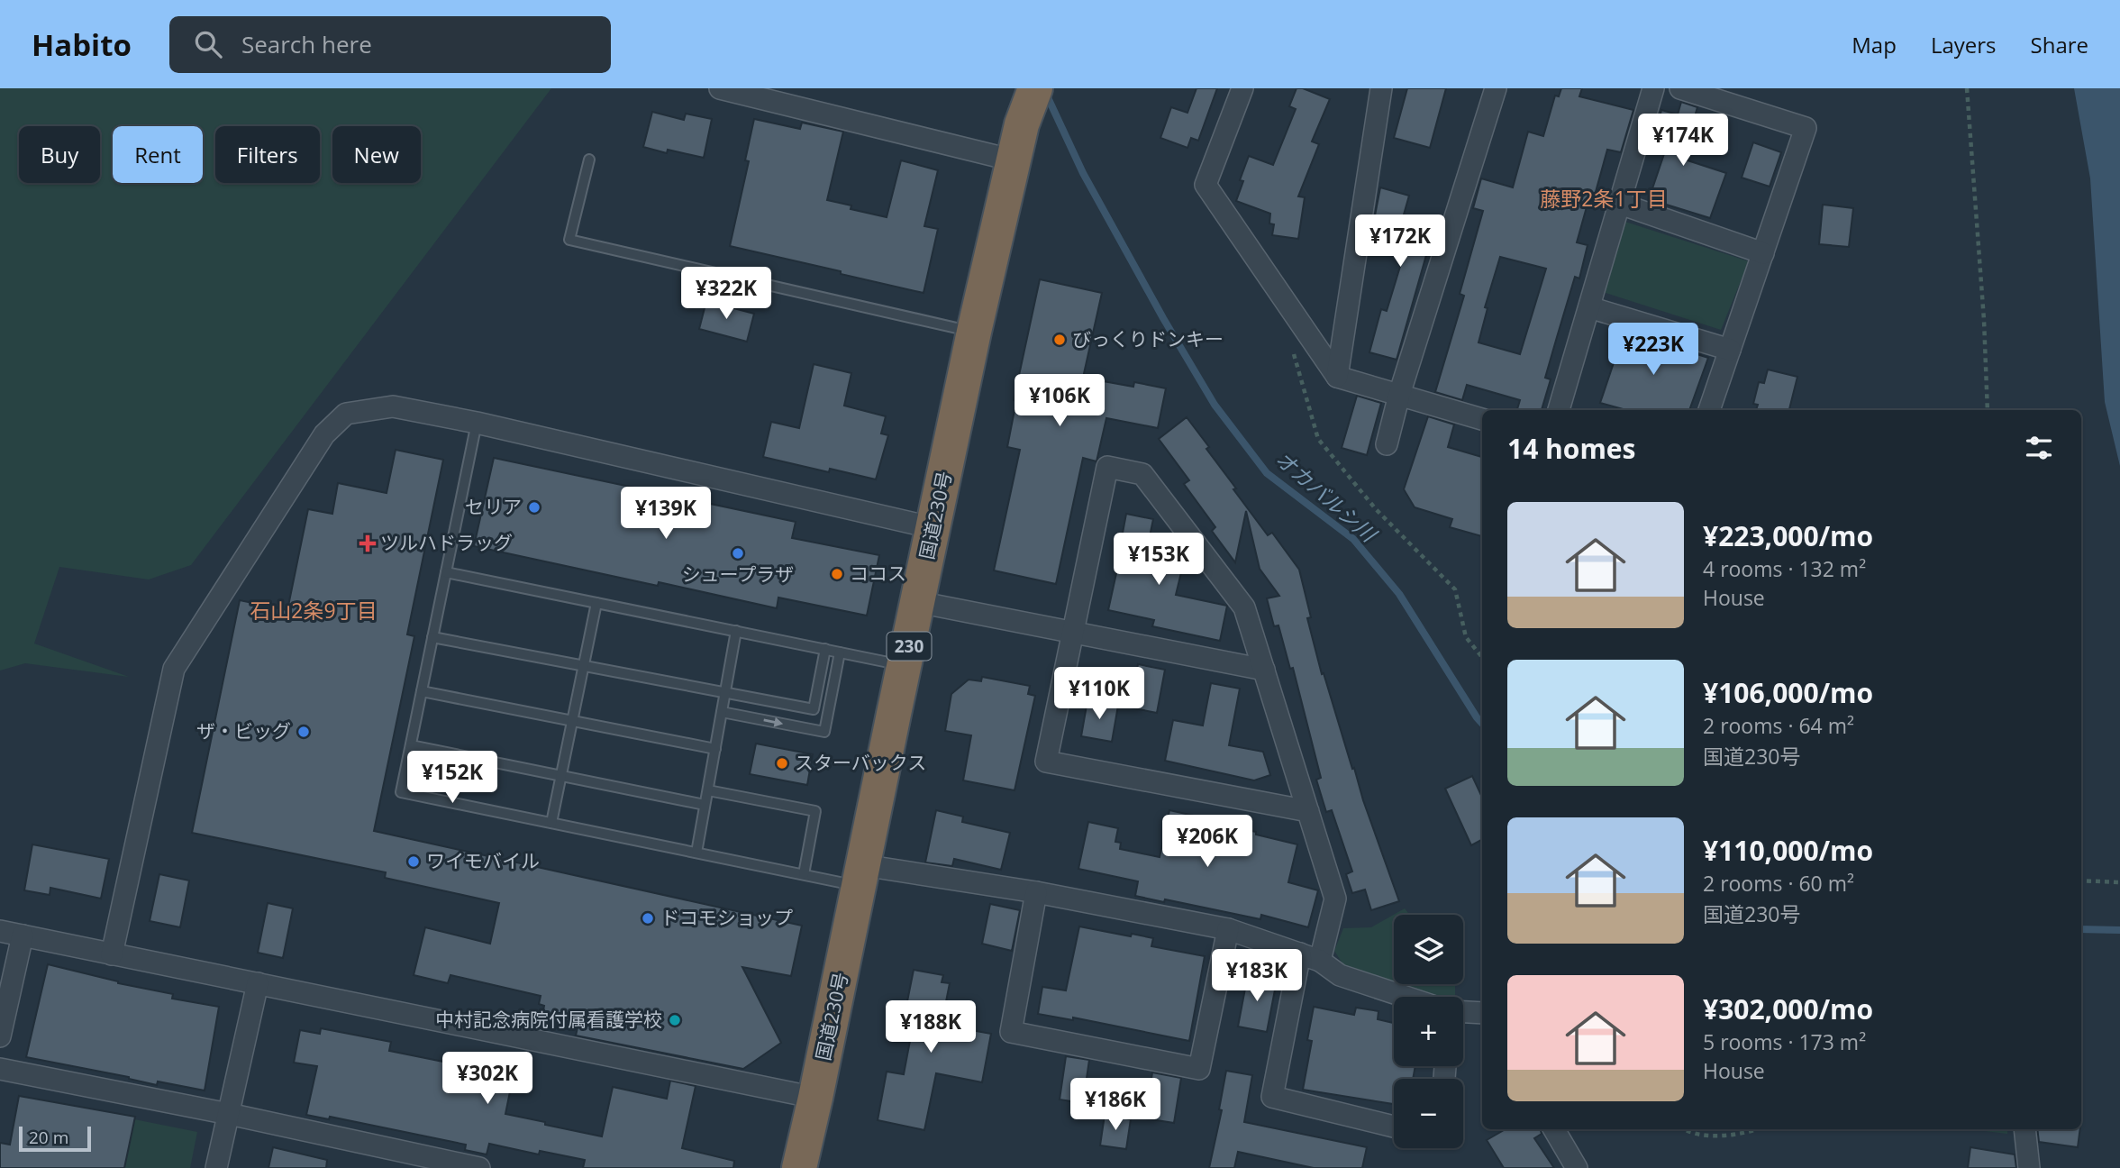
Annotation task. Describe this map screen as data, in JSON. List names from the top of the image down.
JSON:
{
  "streets": {
    "highway": ["国道230号", "230"]
  },
  "districts": ["藤野2条1丁目", "石山2条9丁目"],
  "water": ["オカバルシ川"],
  "places": {
    "other": [
      "びっくりドンキー",
      "セリア",
      "シュープラザ",
      "ココス",
      "ザ・ビッグ",
      "スターバックス",
      "ワイモバイル",
      "ドコモショップ",
      "中村記念病院付属看護学校"
    ],
    "health": ["ツルハドラッグ"]
  },
  "scale_bar": "20 m",
  "page": {
    "header": "Habito",
    "search": "Search here",
    "nav": ["Map", "Layers", "Share"],
    "price": [
      "¥174K",
      "¥172K",
      "¥322K",
      "¥223K",
      "¥106K",
      "¥139K",
      "¥153K",
      "¥110K",
      "¥152K",
      "¥206K",
      "¥183K",
      "¥188K",
      "¥302K",
      "¥186K"
    ],
    "chip": [
      "Buy",
      "Rent",
      "Filters",
      "New"
    ],
    "heading": "14 homes",
    "list": [
      {
        "name": "¥223,000/mo",
        "note": "4 rooms · 132 m² · House"
      },
      {
        "name": "¥106,000/mo",
        "note": "2 rooms · 64 m² · 国道230号"
      },
      {
        "name": "¥110,000/mo",
        "note": "2 rooms · 60 m² · 国道230号"
      },
      {
        "name": "¥302,000/mo",
        "note": "5 rooms · 173 m² · House"
      }
    ],
    "map_buttons": ["+", "−"],
    "scale": "20 m"
  }
}
